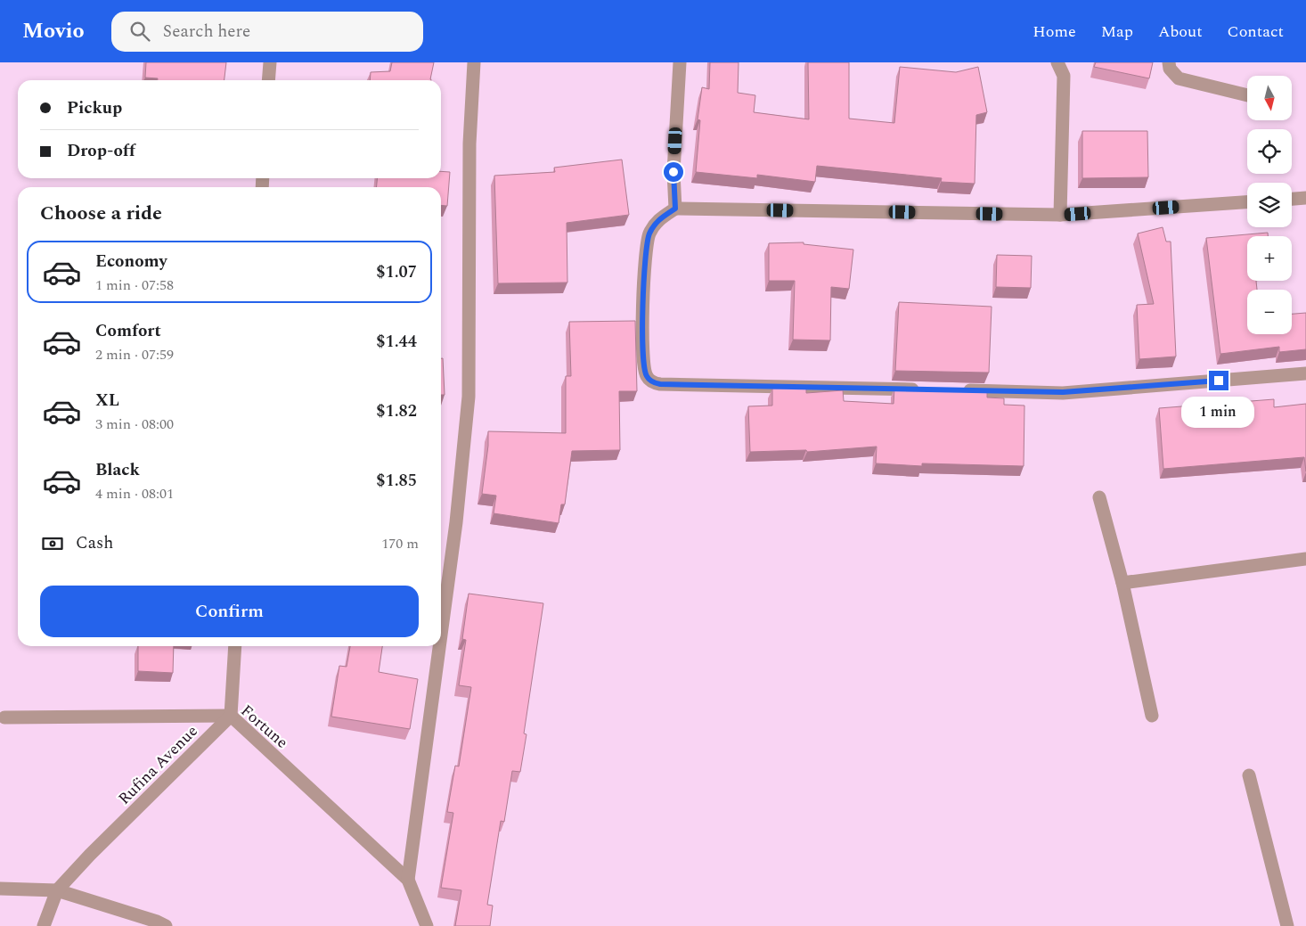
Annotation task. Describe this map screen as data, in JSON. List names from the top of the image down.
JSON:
{
  "streets": {
    "street": ["Fortune", "Rufina Avenue"]
  },
  "crossings": [
    ["Fortune", "Rufina Avenue"]
  ],
  "north": "bottom",
  "page": {
    "header": "Movio",
    "search": "Search here",
    "nav": [
      "Home",
      "Map",
      "About",
      "Contact"
    ],
    "map_buttons": ["+", "−"],
    "banner": ["Pickup", "Drop-off"],
    "heading": "Choose a ride",
    "list": [
      {
        "name": "Economy",
        "note": "1 min · 07:58",
        "value": "$1.07"
      },
      {
        "name": "Comfort",
        "note": "2 min · 07:59",
        "value": "$1.44"
      },
      {
        "name": "XL",
        "note": "3 min · 08:00",
        "value": "$1.82"
      },
      {
        "name": "Black",
        "note": "4 min · 08:01",
        "value": "$1.85"
      }
    ],
    "bubble": "1 min",
    "pay": ["Cash", "170 m"],
    "buttons": "Confirm"
  }
}
